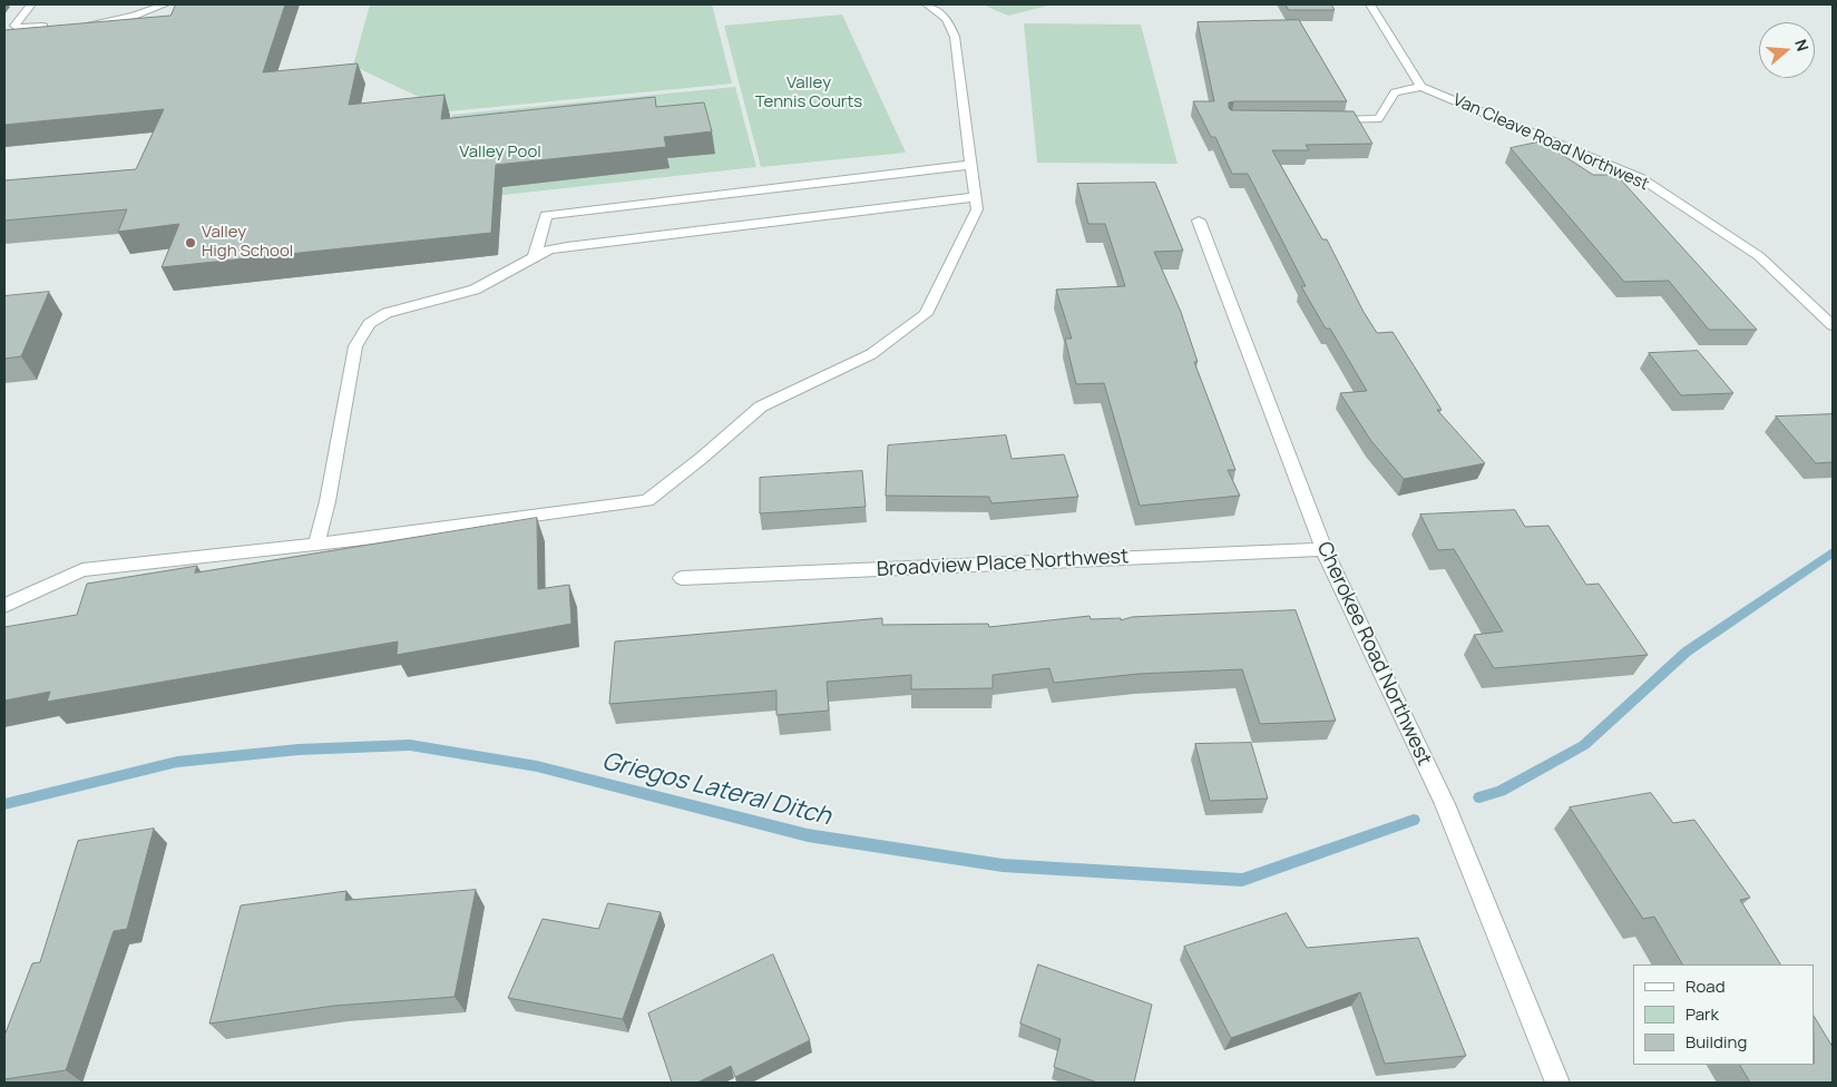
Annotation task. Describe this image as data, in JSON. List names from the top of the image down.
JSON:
{
  "streets": {
    "street": ["Van Cleave Road Northwest", "Broadview Place Northwest", "Cherokee Road Northwest"]
  },
  "crossings": [
    ["Broadview Place Northwest", "Cherokee Road Northwest"]
  ],
  "water": ["Griegos Lateral Ditch"],
  "parks": ["Valley Tennis Courts", "Valley Pool"],
  "places": ["Valley High School"],
  "legend": ["Road", "Park", "Building"],
  "north": "right"
}
